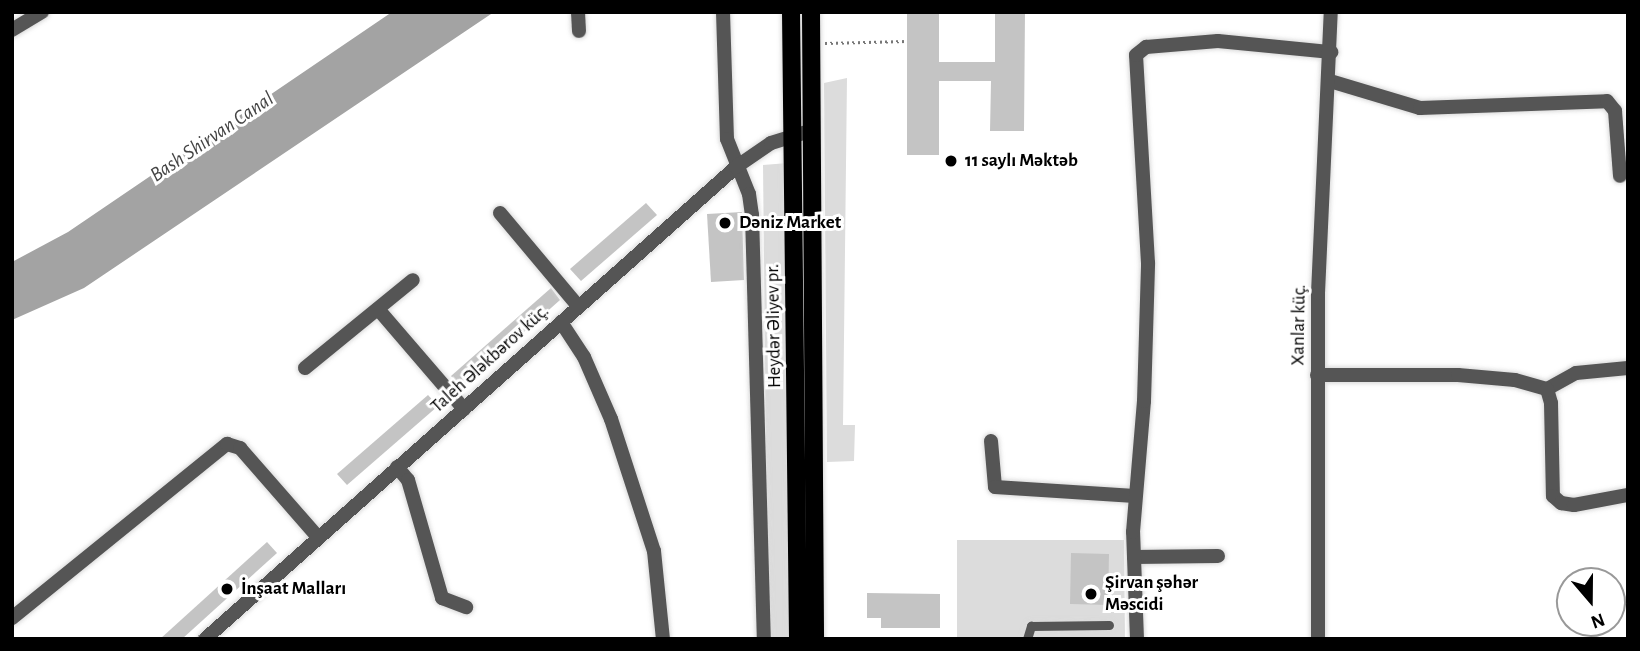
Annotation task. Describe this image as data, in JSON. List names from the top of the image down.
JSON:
{
  "streets": {
    "main road": ["Heydər Əliyev pr."],
    "street": ["Xanlar küç.", "Taleh Ələkbərov küç."]
  },
  "crossings": [
    ["Heydər Əliyev pr.", "Taleh Ələkbərov küç."]
  ],
  "water": ["Bash Shirvan Canal"],
  "places": [
    "11 saylı Məktəb",
    "Dəniz Market",
    "İnşaat Malları",
    "Şirvan şəhər Məscidi"
  ],
  "north": "bottom"
}
